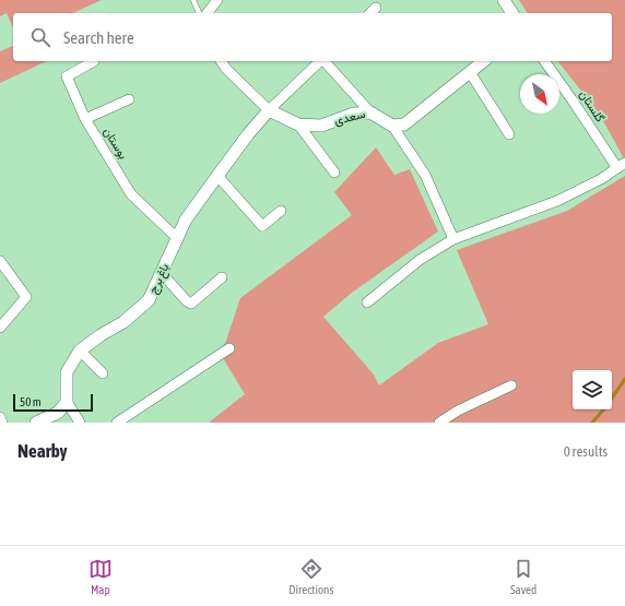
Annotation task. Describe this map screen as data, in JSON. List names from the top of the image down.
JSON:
{
  "streets": {
    "street": [
      "گلستان",
      "سعدی",
      "بوستان",
      "باغ برج"
    ]
  },
  "crossings": [
    ["سعدی", "باغ برج"],
    ["بوستان", "باغ برج"]
  ],
  "scale_bar": "50 m",
  "north": "bottom right",
  "page": {
    "search": "Search here",
    "scale": "50 m",
    "heading": ["Nearby", "0 results"],
    "nav": ["Map", "Directions", "Saved"]
  }
}
